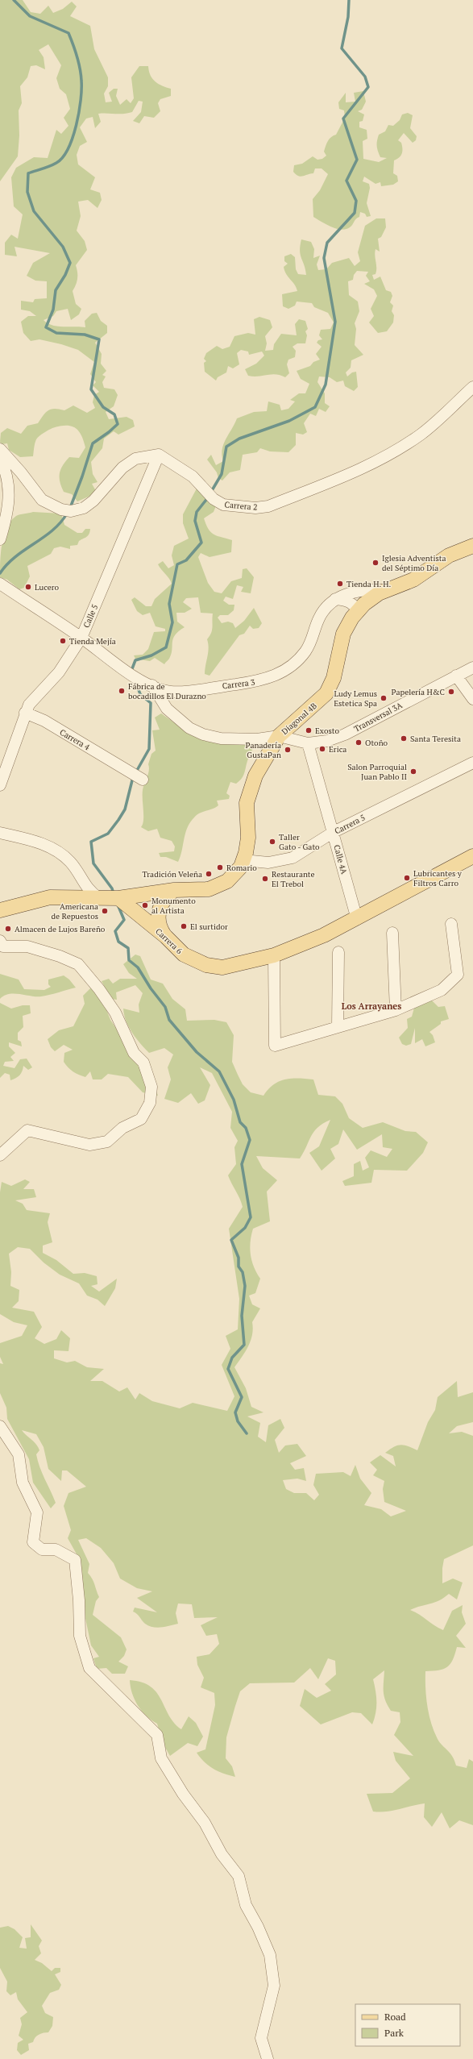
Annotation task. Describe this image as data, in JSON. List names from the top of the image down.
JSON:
{
  "streets": {
    "main road": ["Diagonal 4B", "Carrera 6"],
    "street": [
      "Carrera 2",
      "Calle 5",
      "Carrera 3",
      "Transversal 3A",
      "Carrera 4",
      "Carrera 5",
      "Calle 4A"
    ]
  },
  "crossings": [
    ["Carrera 2", "Calle 5"],
    ["Calle 5", "Carrera 3"],
    ["Calle 5", "Carrera 4"],
    ["Transversal 3A", "Diagonal 4B"],
    ["Transversal 3A", "Calle 4A"],
    ["Diagonal 4B", "Carrera 5"],
    ["Carrera 5", "Calle 4A"],
    ["Calle 4A", "Carrera 6"]
  ],
  "districts": ["Los Arrayanes"],
  "places": [
    "Iglesia Adventista del Séptimo Día",
    "Tienda H. H.",
    "Lucero",
    "Tienda Mejía",
    "Fábrica de bocadillos El Durazno",
    "Papelería H&C",
    "Ludy Lemus Estetica Spa",
    "Exosto",
    "Santa Teresita",
    "Otoño",
    "Erica",
    "Panadería GustaPan",
    "Salon Parroquial Juan Pablo II",
    "Taller Gato - Gato",
    "Romario",
    "Tradición Veleña",
    "Lubricantes y Filtros Carro",
    "Restaurante El Trebol",
    "Monumento al Artista",
    "Americana de Repuestos",
    "El surtidor",
    "Almacen de Lujos Bareño"
  ],
  "legend": ["Road", "Park"]
}
